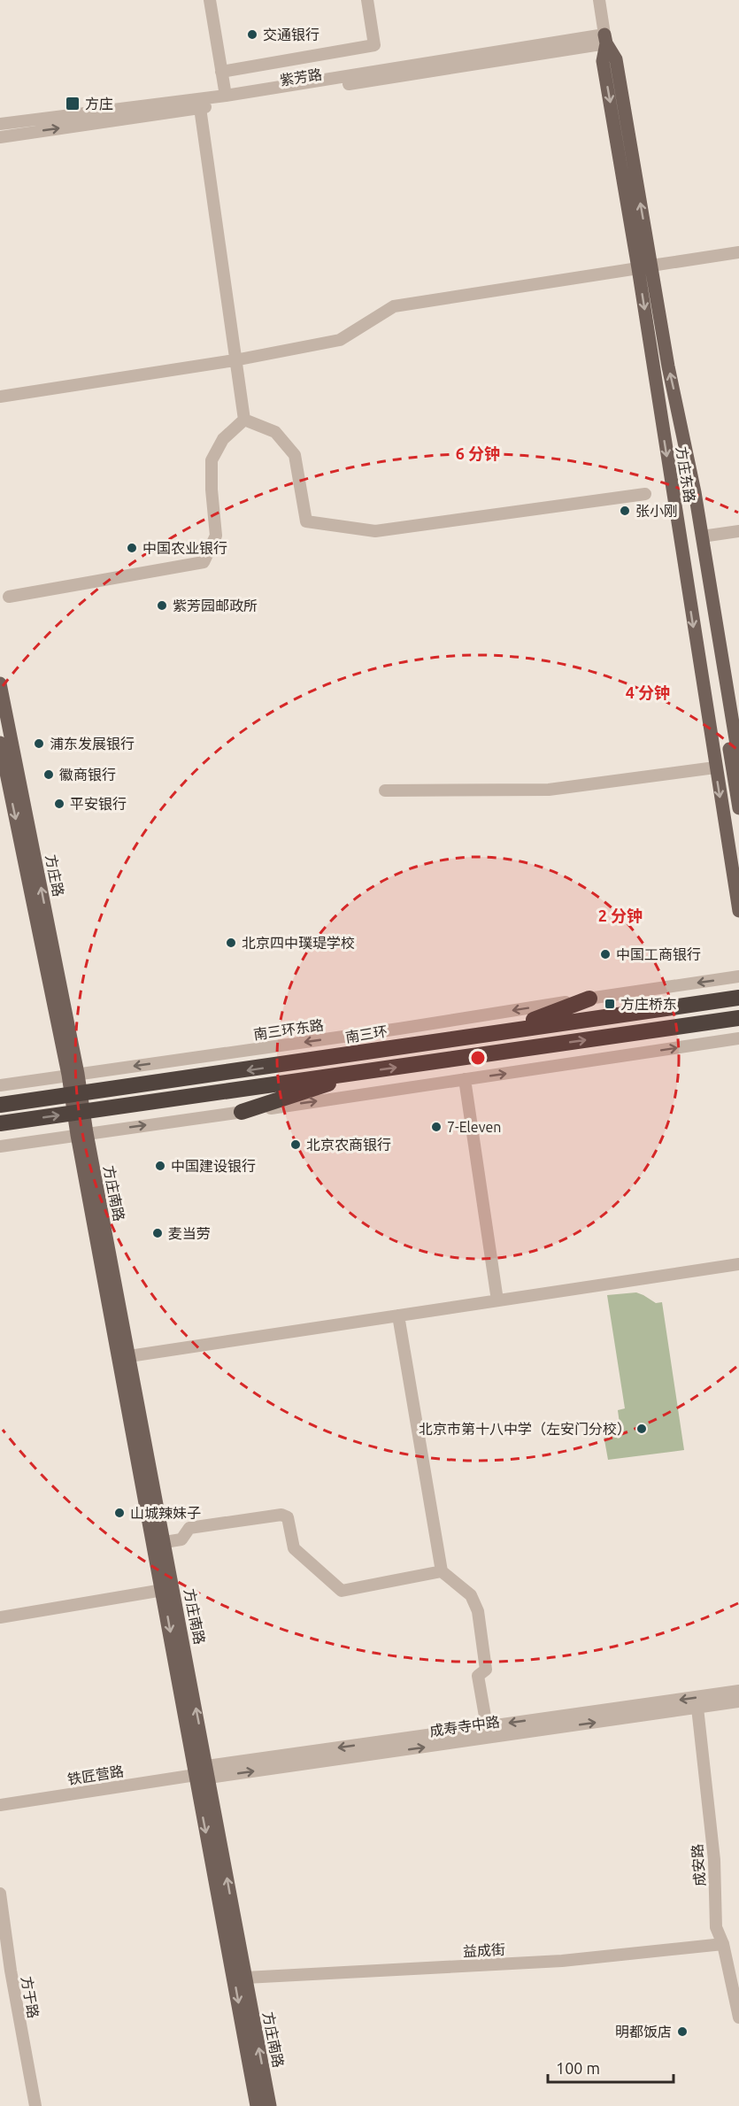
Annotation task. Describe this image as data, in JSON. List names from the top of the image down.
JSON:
{
  "streets": {
    "highway": ["南三环"],
    "main road": ["方庄东路", "方庄路", "方庄南路"],
    "street": [
      "紫芳路",
      "南三环东路",
      "成寿寺中路",
      "铁匠营路",
      "成安路",
      "益成街",
      "方于路"
    ]
  },
  "crossings": [
    ["紫芳路", "方庄东路"],
    ["方庄路", "南三环东路"],
    ["方庄南路", "成寿寺中路"],
    ["方庄南路", "铁匠营路"],
    ["方庄南路", "益成街"],
    ["成寿寺中路", "铁匠营路"],
    ["成寿寺中路", "成安路"],
    ["成安路", "益成街"]
  ],
  "places": {
    "other": [
      "交通银行",
      "张小刚",
      "中国农业银行",
      "紫芳园邮政所",
      "浦东发展银行",
      "徽商银行",
      "平安银行",
      "北京四中璞瑅学校",
      "中国工商银行",
      "7-Eleven",
      "北京农商银行",
      "中国建设银行",
      "麦当劳",
      "北京市第十八中学（左安门分校）",
      "山城辣妹子",
      "明都饭店"
    ],
    "transit": ["方庄", "方庄桥东"]
  },
  "scale_bar": "100 m",
  "rings": ["6 分钟", "4 分钟", "2 分钟"]
}
